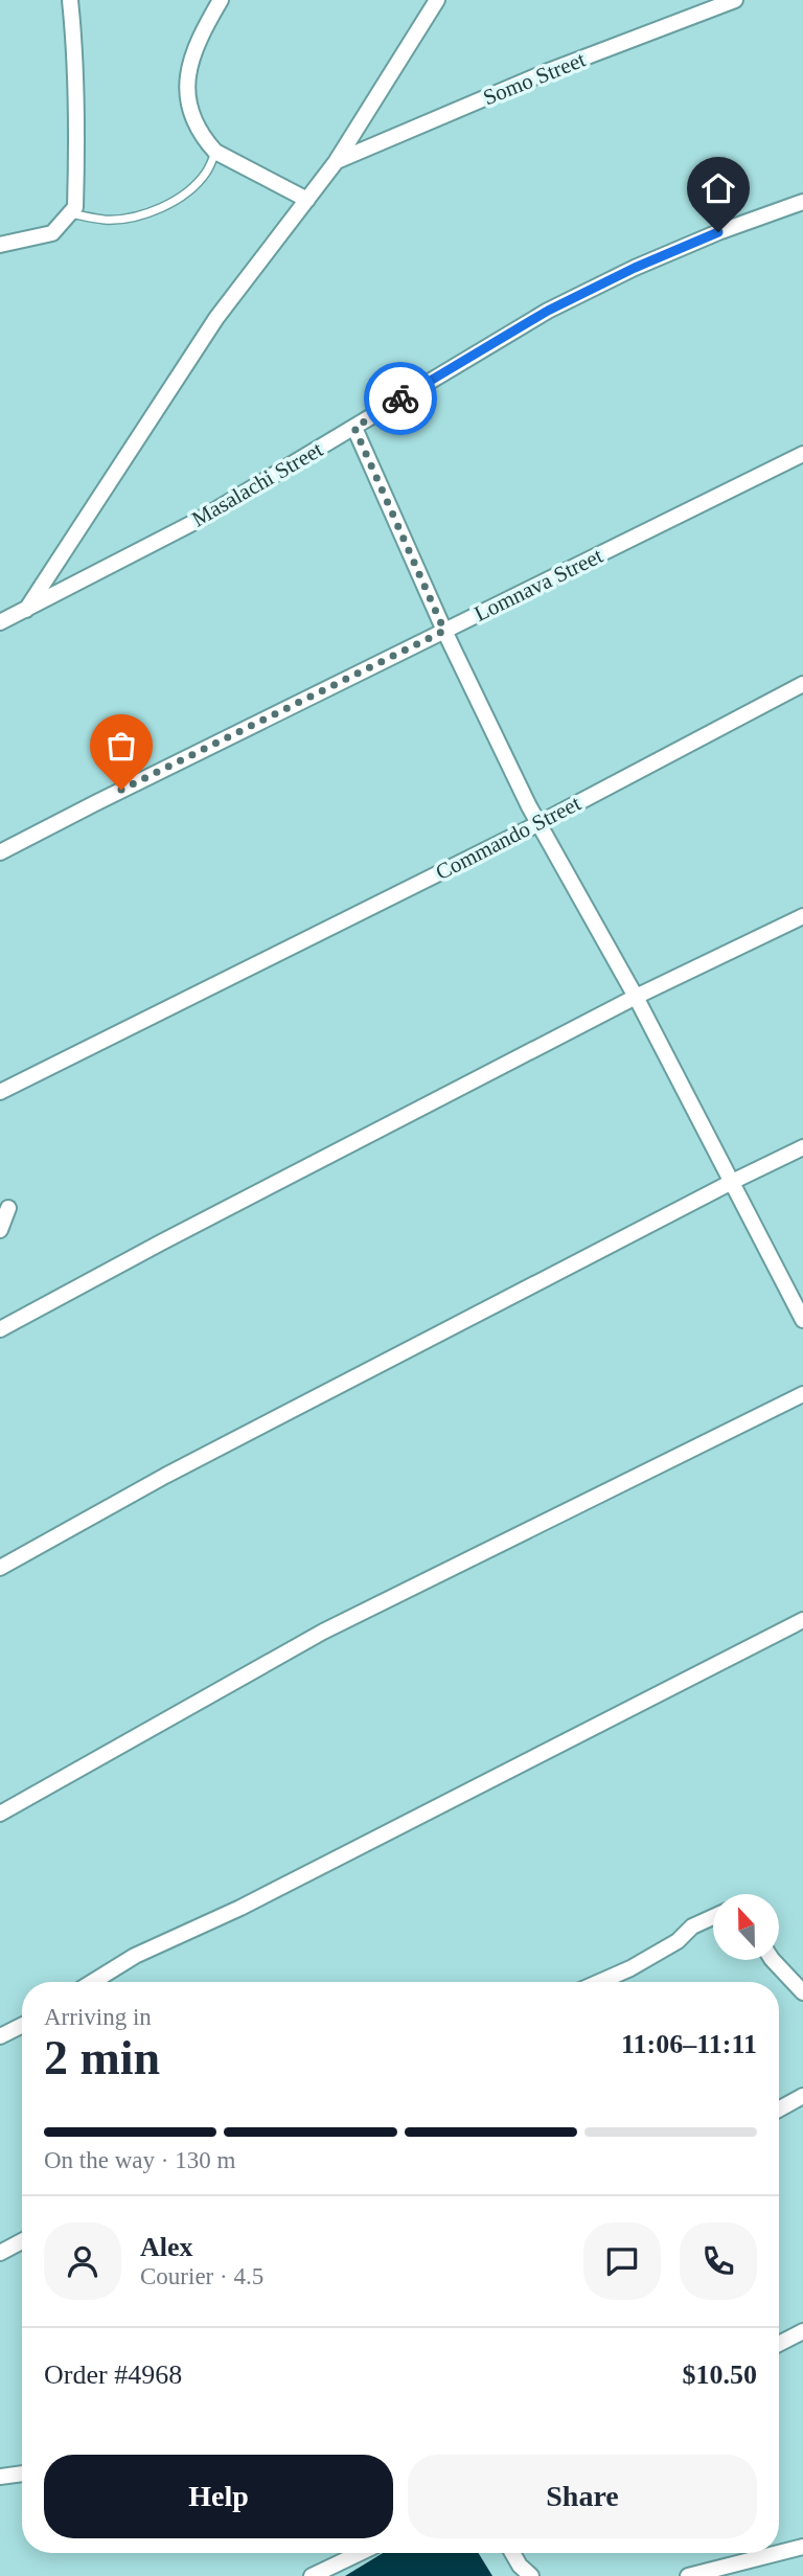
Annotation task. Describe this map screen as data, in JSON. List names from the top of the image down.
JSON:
{
  "streets": {
    "street": [
      "Somo Street",
      "Masalachi Street",
      "Lomnava Street",
      "Commando Street"
    ]
  },
  "north": "top",
  "page": {
    "heading": ["2 min", "Arriving in", "11:06–11:11"],
    "panel": [
      "Alex",
      "Courier · 4.5",
      "Order #4968",
      "$10.50"
    ],
    "bar": "On the way · 130 m",
    "buttons": ["Help", "Share"]
  }
}
